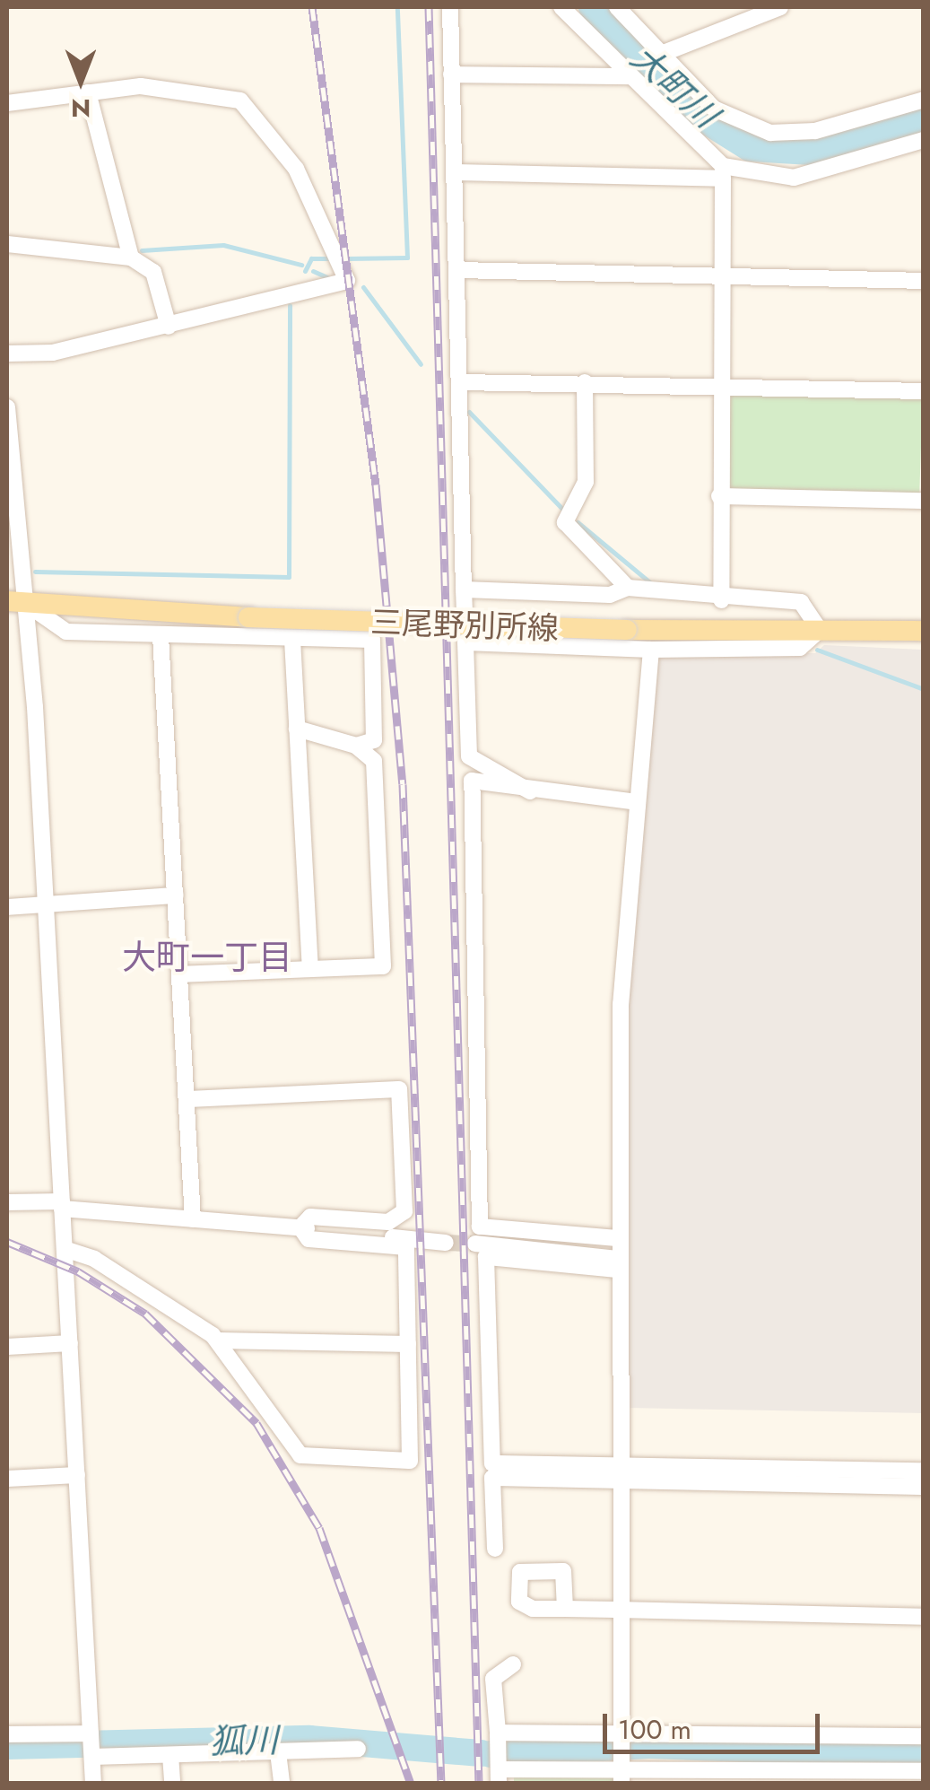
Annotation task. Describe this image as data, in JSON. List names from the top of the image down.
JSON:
{
  "streets": {
    "main road": ["三尾野別所線"]
  },
  "districts": ["大町一丁目"],
  "water": ["大町川", "狐川"],
  "scale_bar": "100 m",
  "north": "bottom"
}
